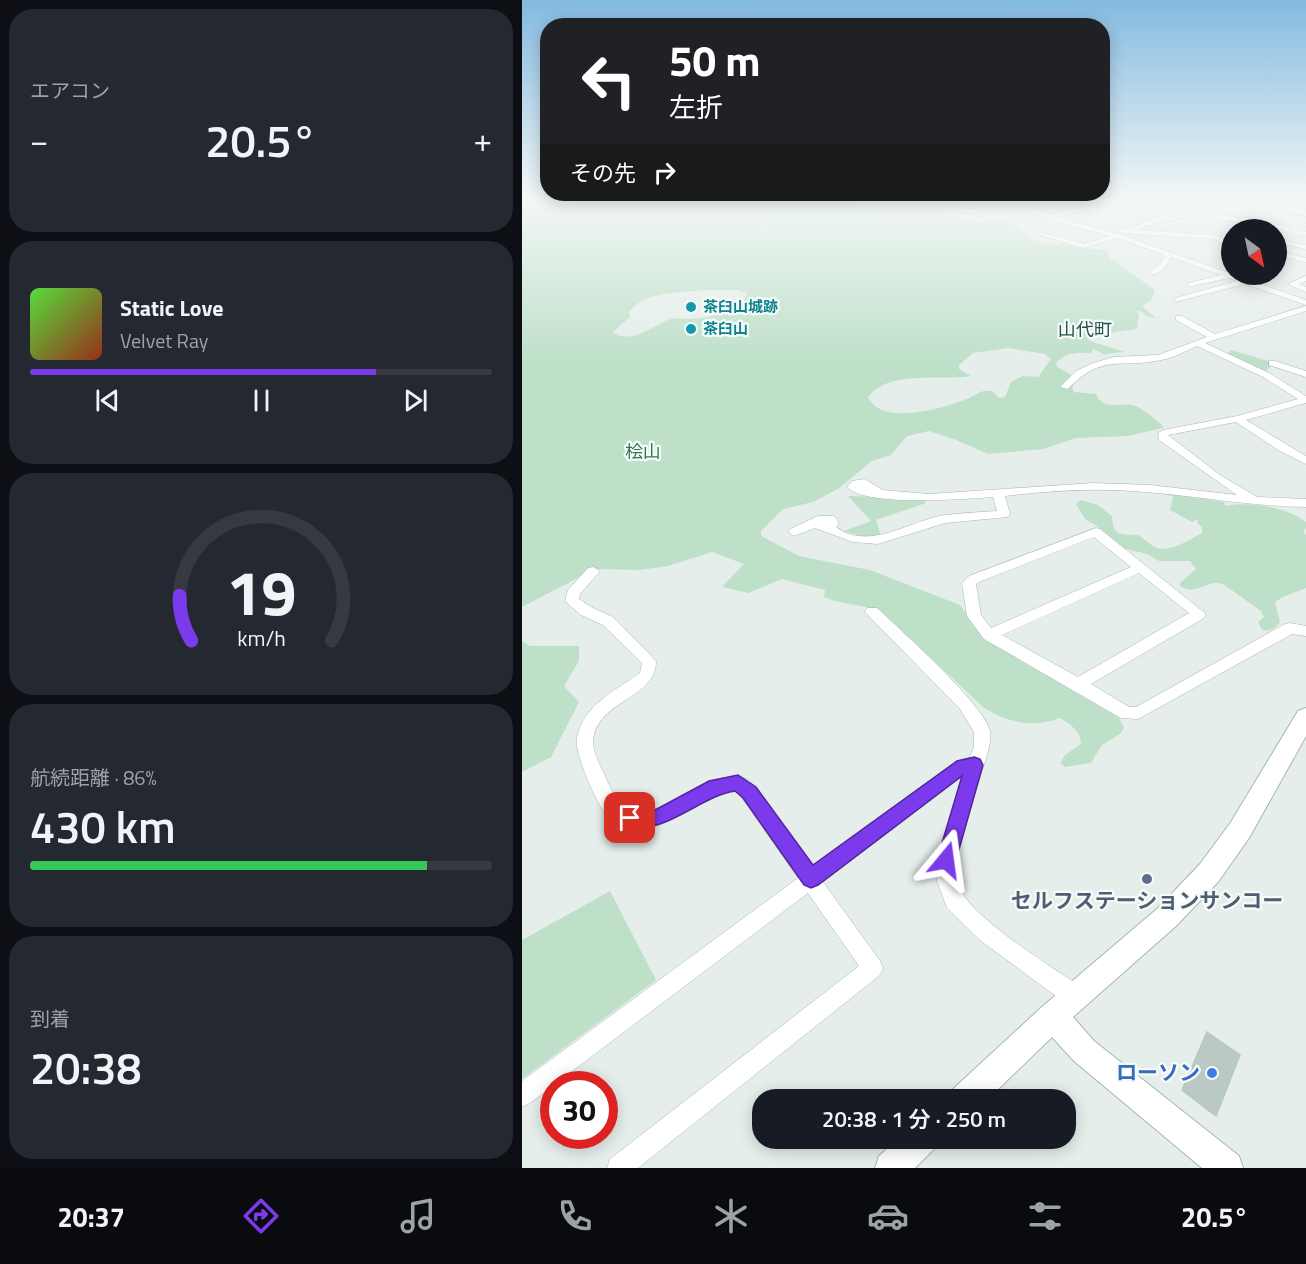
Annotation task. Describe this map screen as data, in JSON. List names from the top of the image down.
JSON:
{
  "districts": ["山代町"],
  "parks": ["桧山"],
  "places": [
    "茶臼山城跡",
    "茶臼山",
    "セルフステーションサンコー",
    "ローソン"
  ],
  "north": "bottom right",
  "page": {
    "tile": [
      "エアコン",
      ["航続距離 · 86%", "430 km"],
      ["到着", "20:38"]
    ],
    "turn": ["50 m", "左折"],
    "heat": ["−", "20.5°", "+"],
    "then": "その先",
    "song": ["Static Love", "Velvet Ray"],
    "limit": "30",
    "trip": "20:38 · 1 分 · 250 m",
    "tabs": ["20:37", "20.5°"],
    "gauge": ["19", "km/h"]
  }
}
